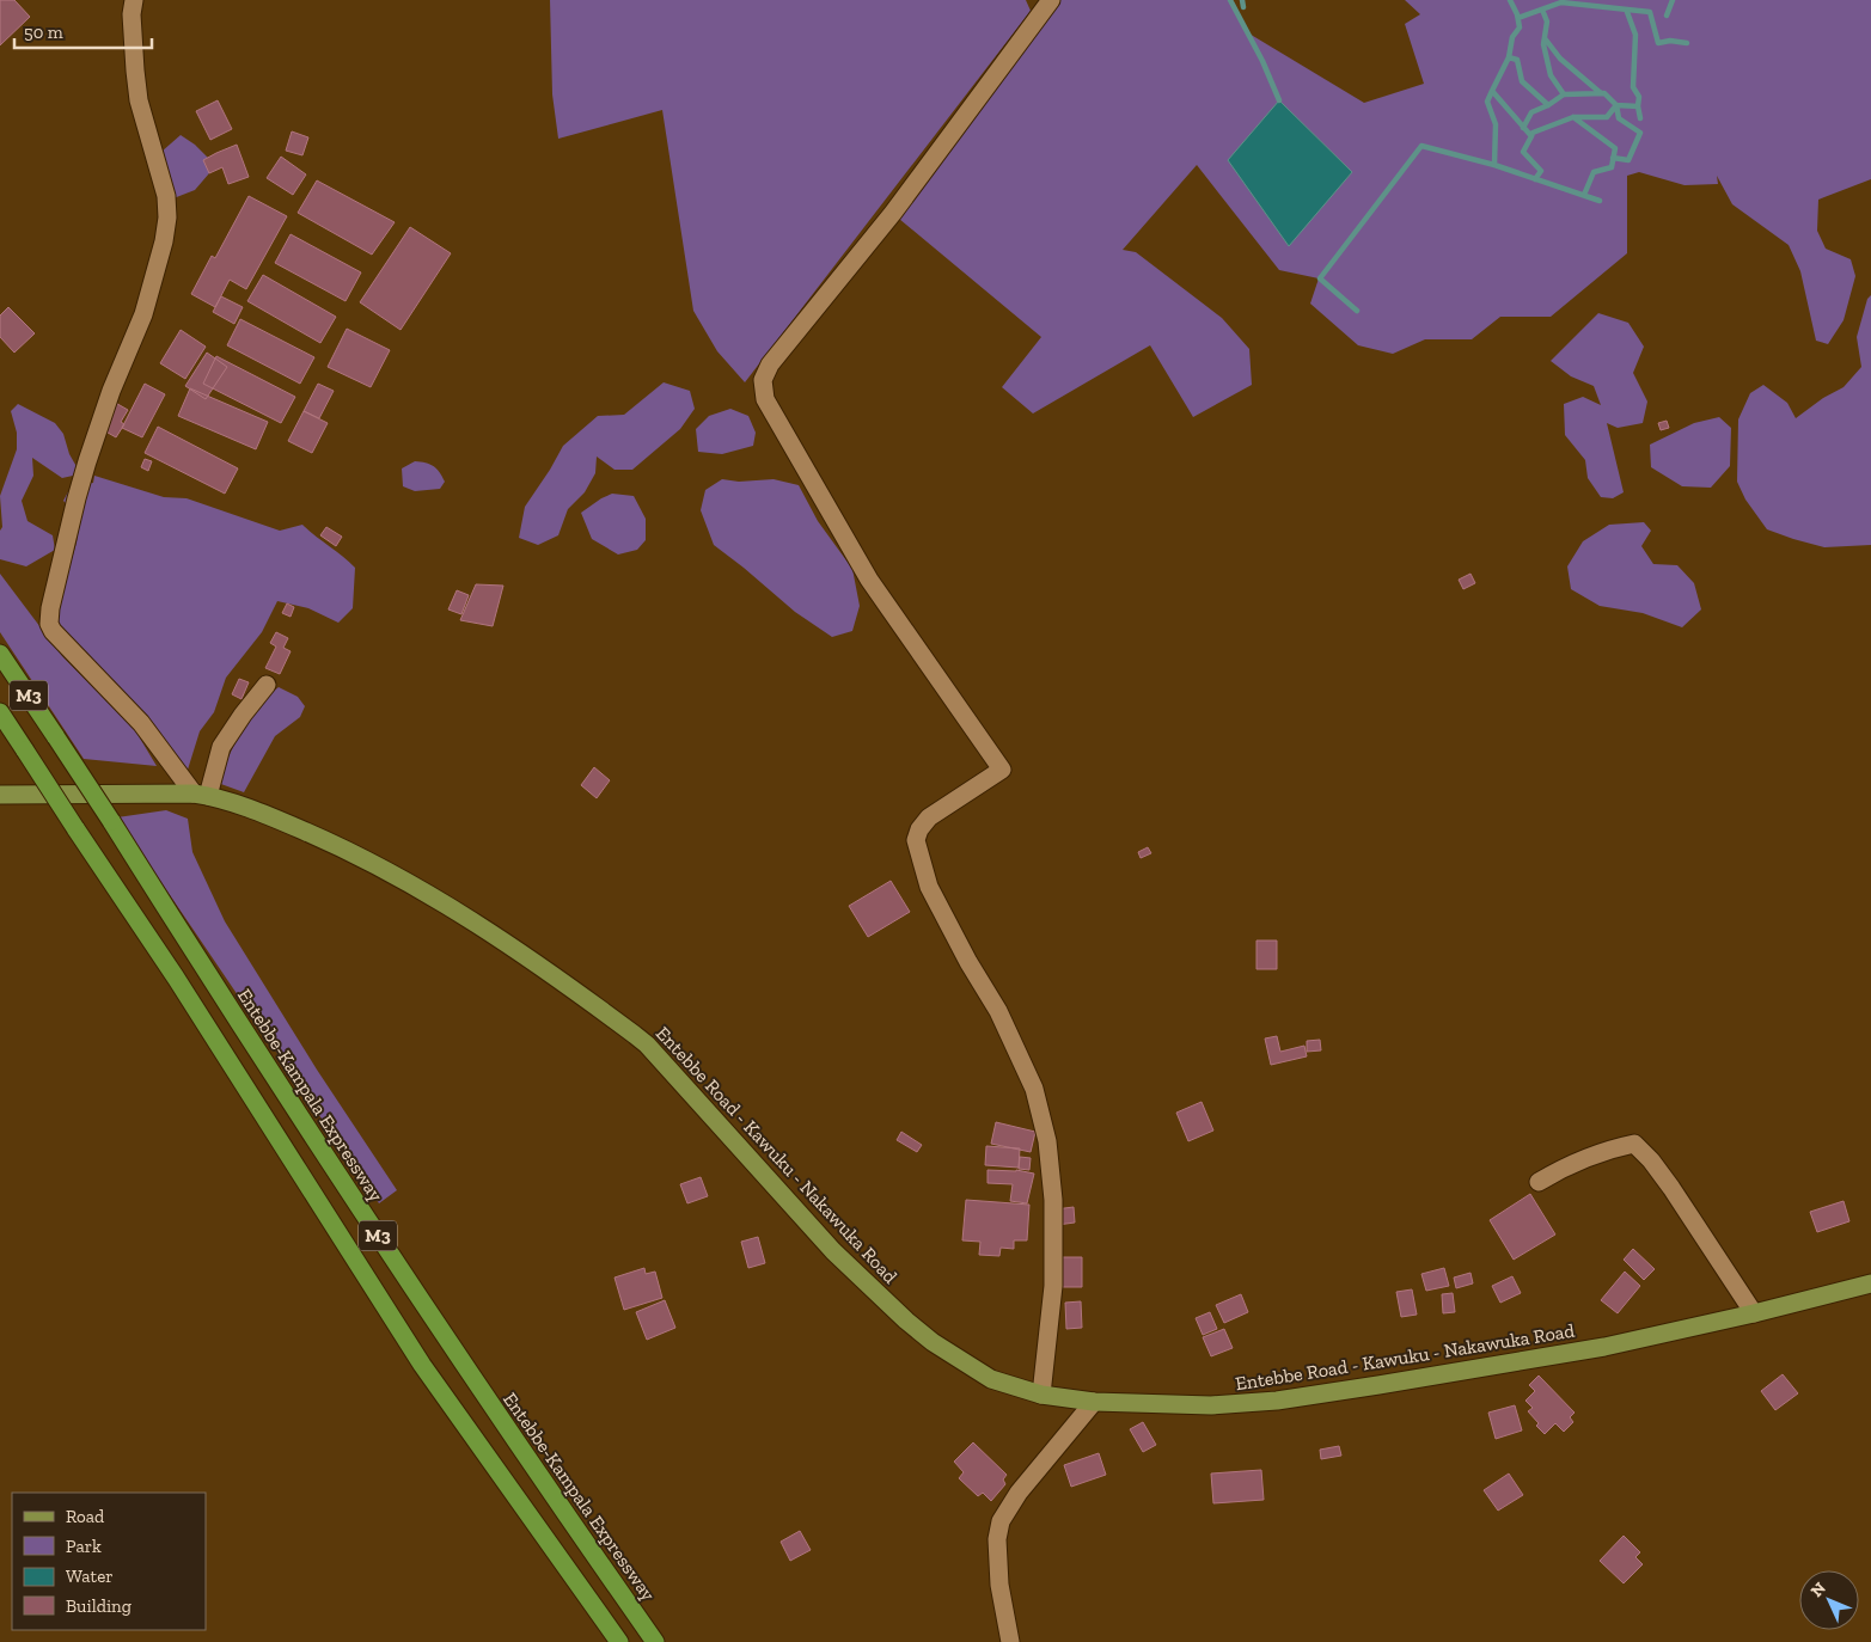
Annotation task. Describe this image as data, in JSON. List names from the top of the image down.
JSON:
{
  "streets": {
    "highway": ["M3", "Entebbe-Kampala Expressway"],
    "main road": ["Entebbe Road - Kawuku - Nakawuka Road"]
  },
  "legend": [
    "Road",
    "Park",
    "Water",
    "Building"
  ],
  "scale_bar": "50 m",
  "north": "top left"
}
